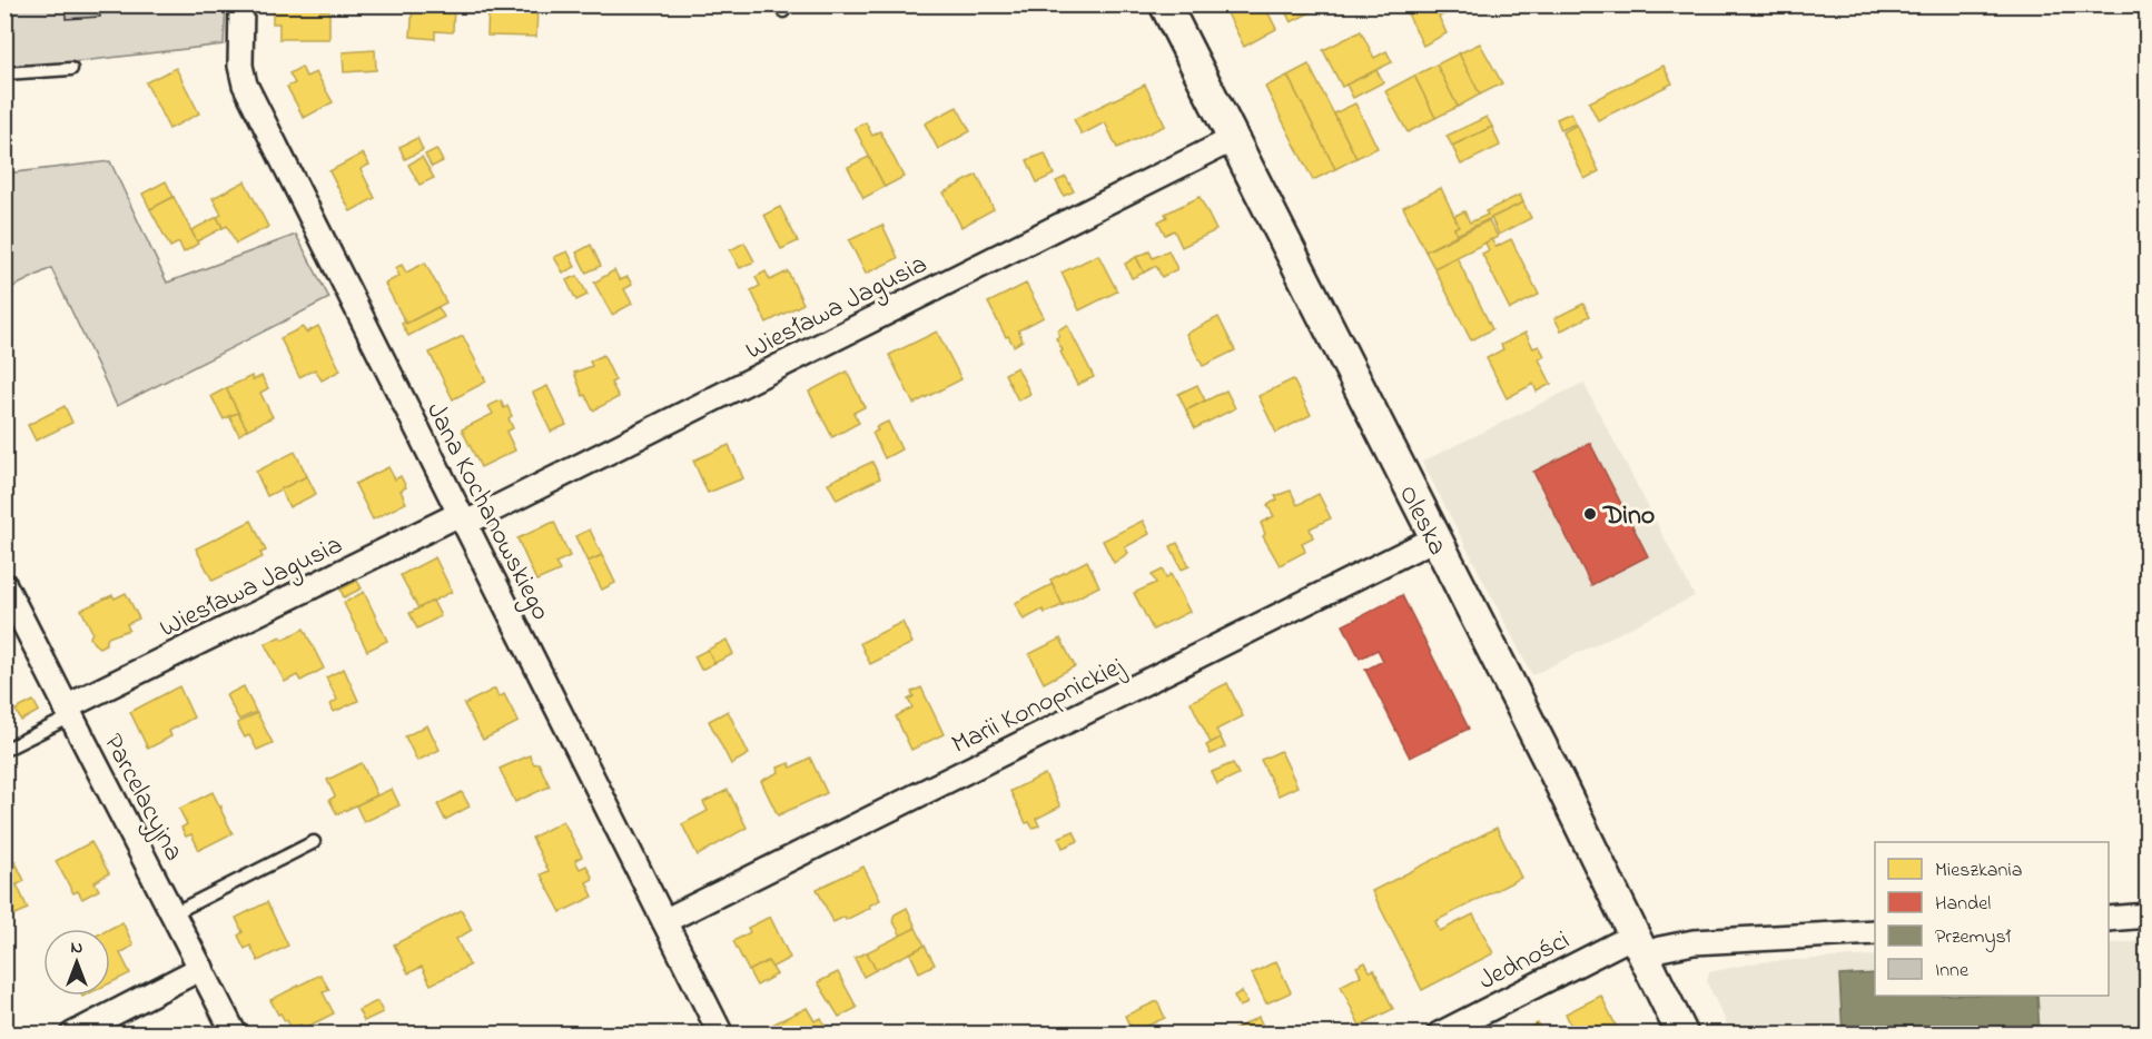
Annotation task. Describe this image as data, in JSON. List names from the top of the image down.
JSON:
{
  "streets": {
    "street": [
      "Wiesława Jagusia",
      "Jana Kochanowskiego",
      "Oleska",
      "Marii Konopnickiej",
      "Parcelacyjna",
      "Jedności"
    ]
  },
  "crossings": [
    ["Wiesława Jagusia", "Jana Kochanowskiego"],
    ["Wiesława Jagusia", "Oleska"],
    ["Wiesława Jagusia", "Parcelacyjna"],
    ["Jana Kochanowskiego", "Marii Konopnickiej"],
    ["Oleska", "Marii Konopnickiej"],
    ["Oleska", "Jedności"]
  ],
  "places": ["Dino"],
  "legend": [
    "Mieszkania",
    "Handel",
    "Przemysł",
    "Inne"
  ],
  "north": "top"
}
